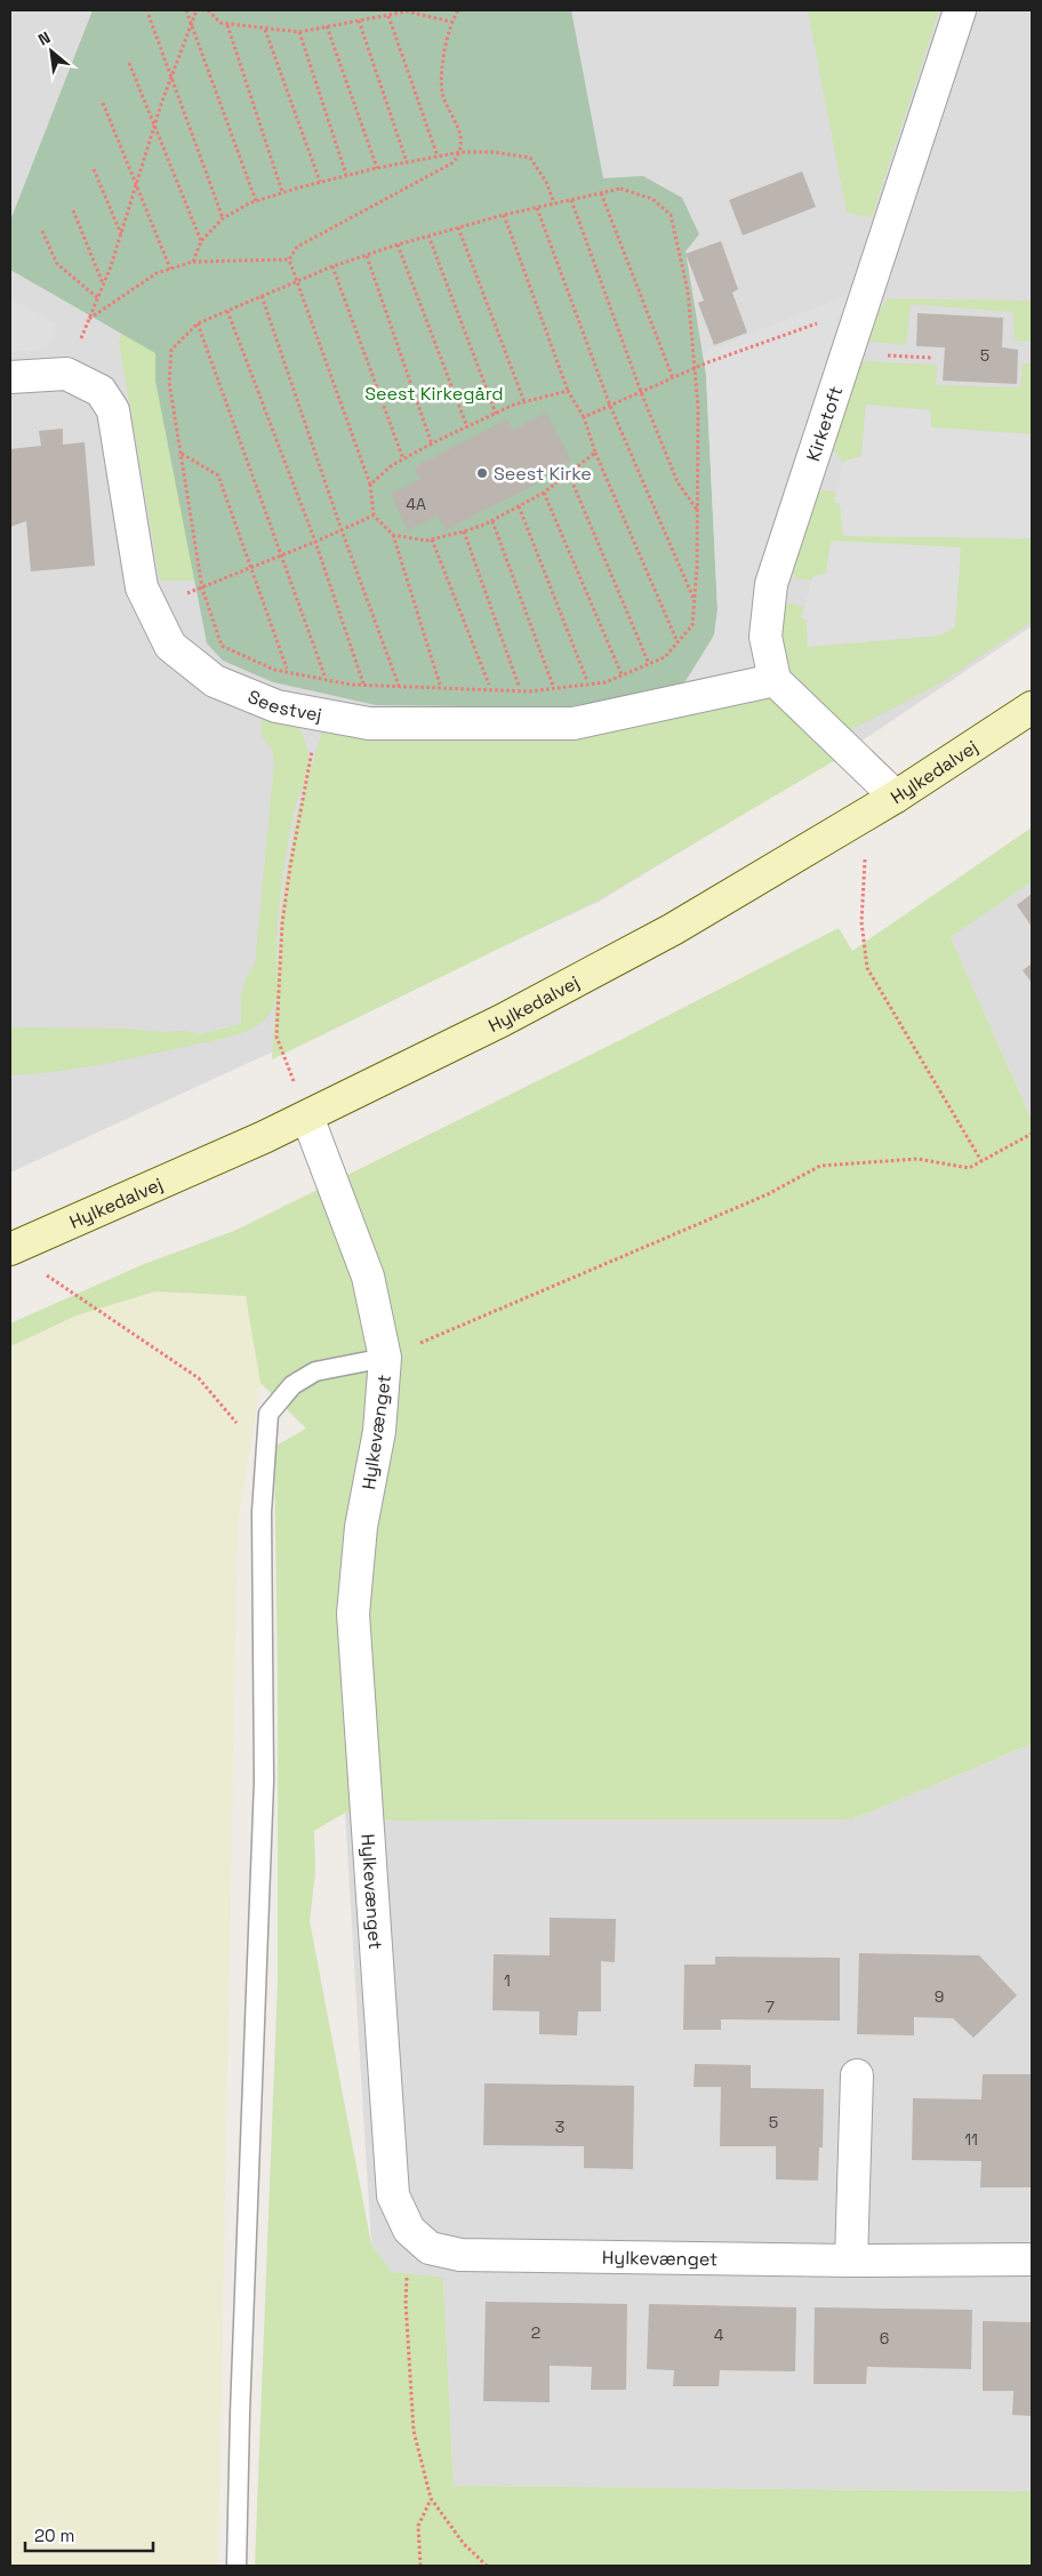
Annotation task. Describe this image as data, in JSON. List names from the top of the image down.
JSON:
{
  "streets": {
    "street": [
      "Kirketoft",
      "Seestvej",
      "Hylkedalvej",
      "Hylkevænget"
    ]
  },
  "crossings": [
    ["Kirketoft", "Seestvej"],
    ["Hylkedalvej", "Hylkevænget"]
  ],
  "parks": ["Seest Kirkegård"],
  "places": ["Seest Kirke"],
  "house_numbers": [
    "5",
    "4A",
    "1",
    "9",
    "7",
    "5",
    "3",
    "11",
    "2",
    "4",
    "6"
  ],
  "scale_bar": "20 m",
  "north": "top left"
}
